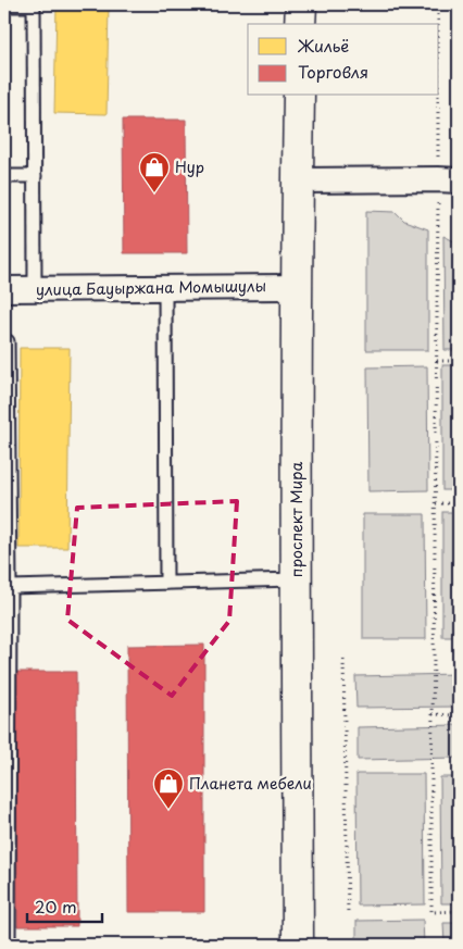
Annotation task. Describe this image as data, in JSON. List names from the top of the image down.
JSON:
{
  "streets": {
    "main road": ["проспект Мира"],
    "street": ["улица Бауыржана Момышулы"]
  },
  "crossings": [
    ["улица Бауыржана Момышулы", "проспект Мира"]
  ],
  "places": {
    "shop": ["Нур", "Планета мебели"]
  },
  "legend": ["Жильё", "Торговля"],
  "scale_bar": "20 m"
}
